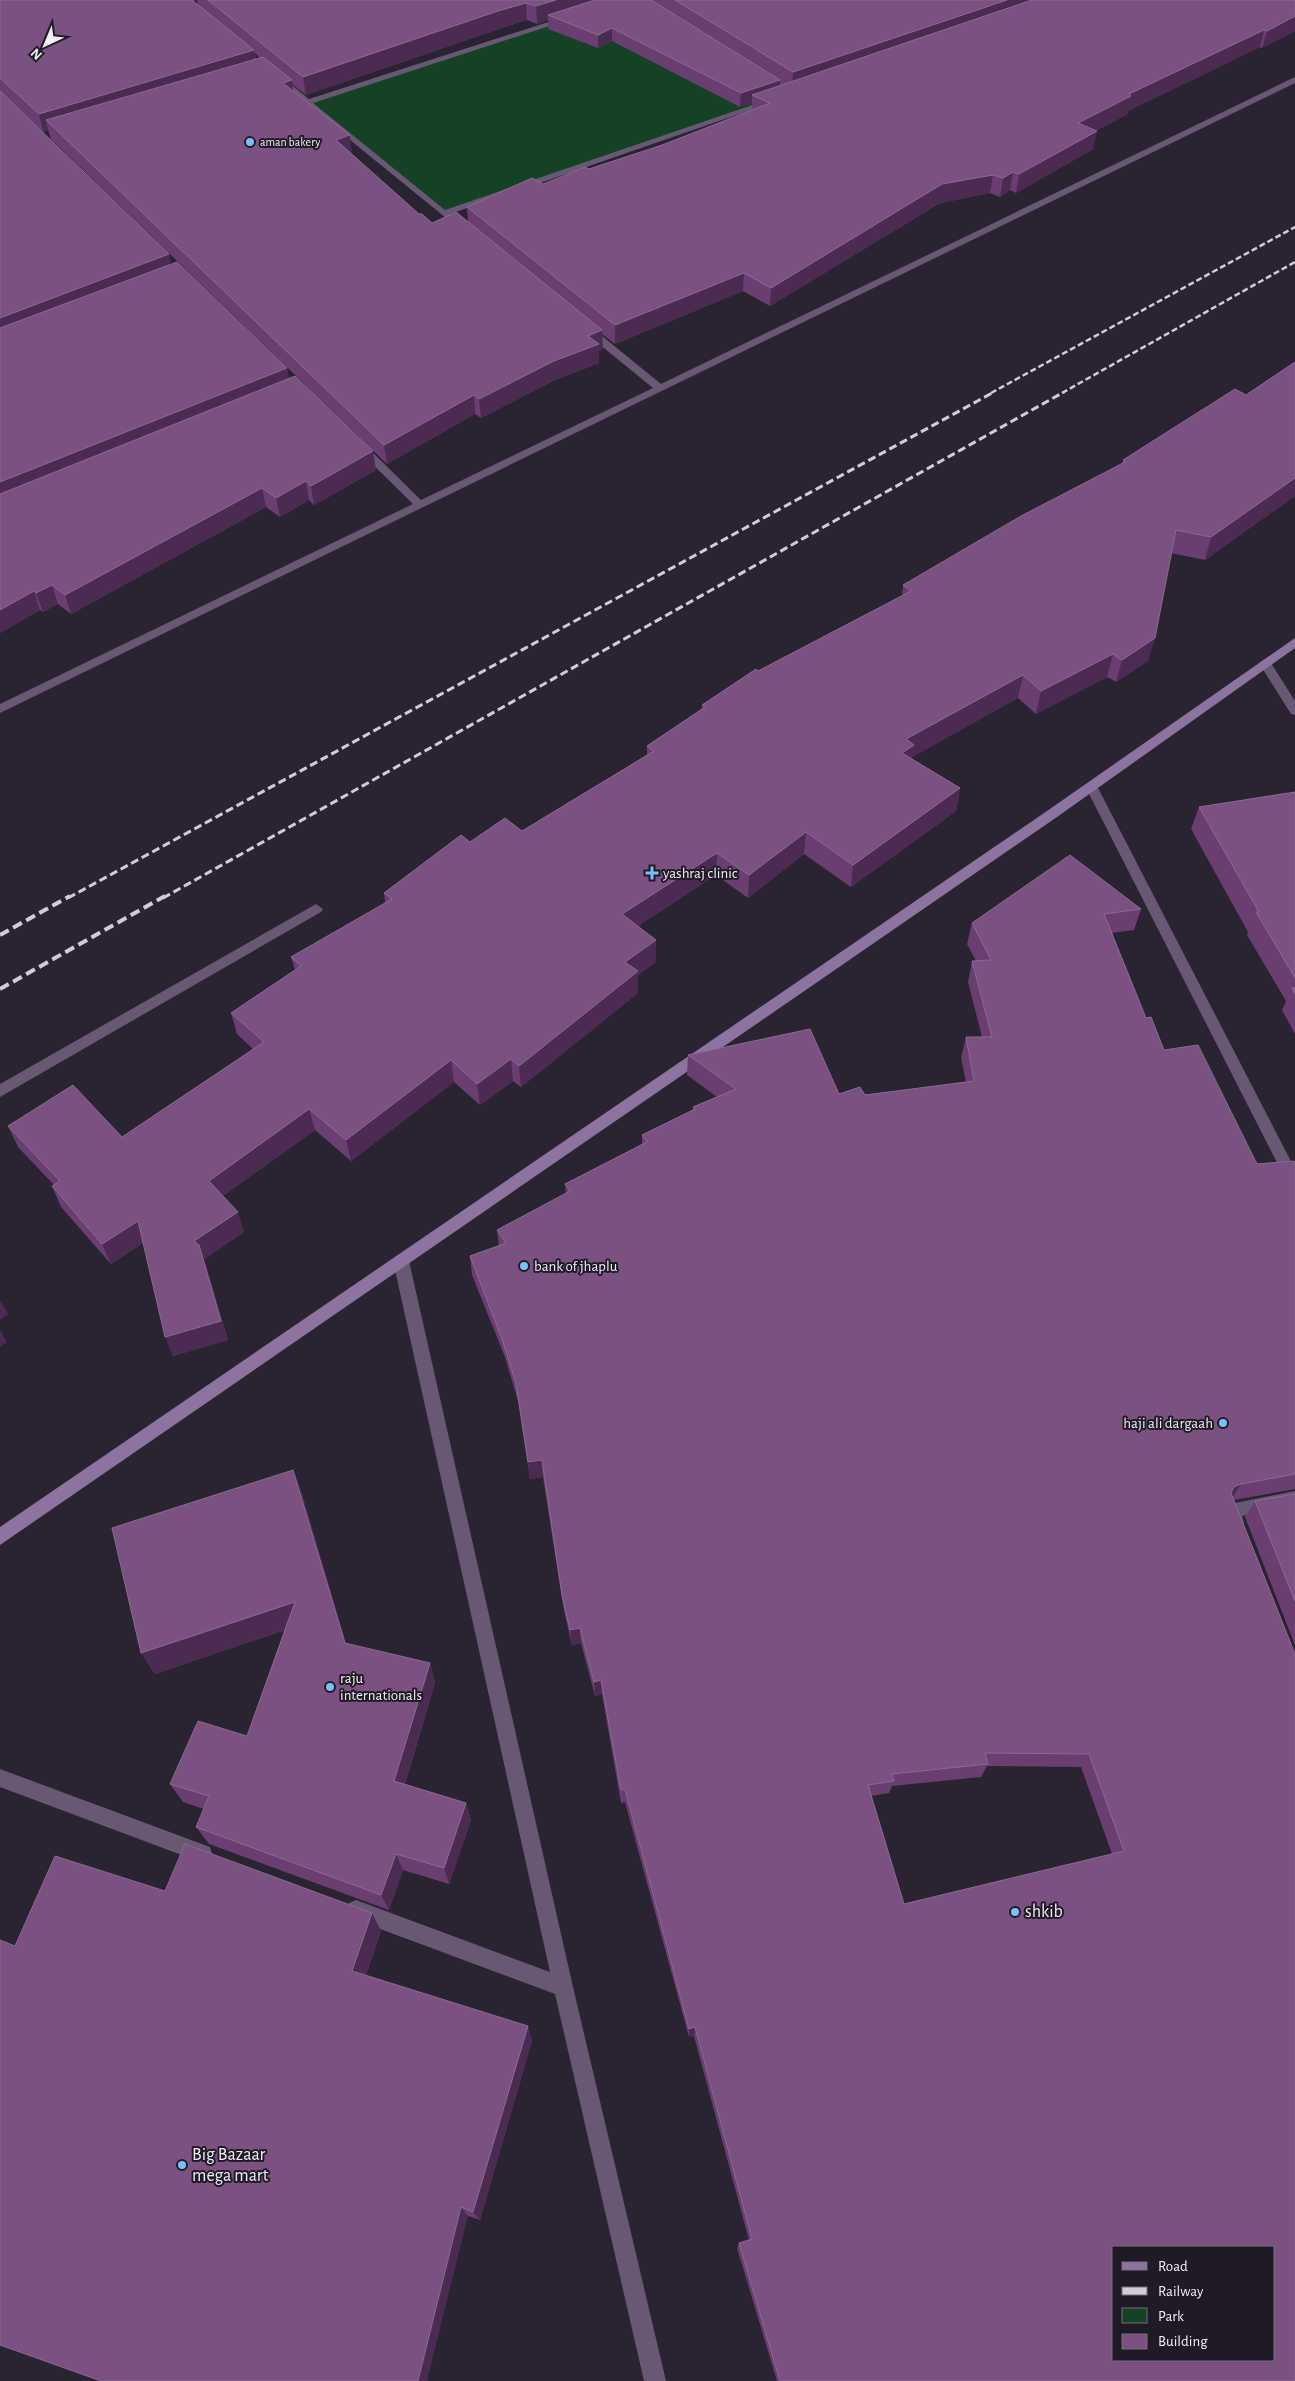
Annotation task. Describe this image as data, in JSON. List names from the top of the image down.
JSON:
{
  "places": {
    "other": [
      "aman bakery",
      "bank of jhaplu",
      "haji ali dargaah",
      "raju internationals",
      "shkib",
      "Big Bazaar mega mart"
    ],
    "health": ["yashraj clinic"]
  },
  "legend": [
    "Road",
    "Railway",
    "Park",
    "Building"
  ],
  "north": "bottom left"
}
